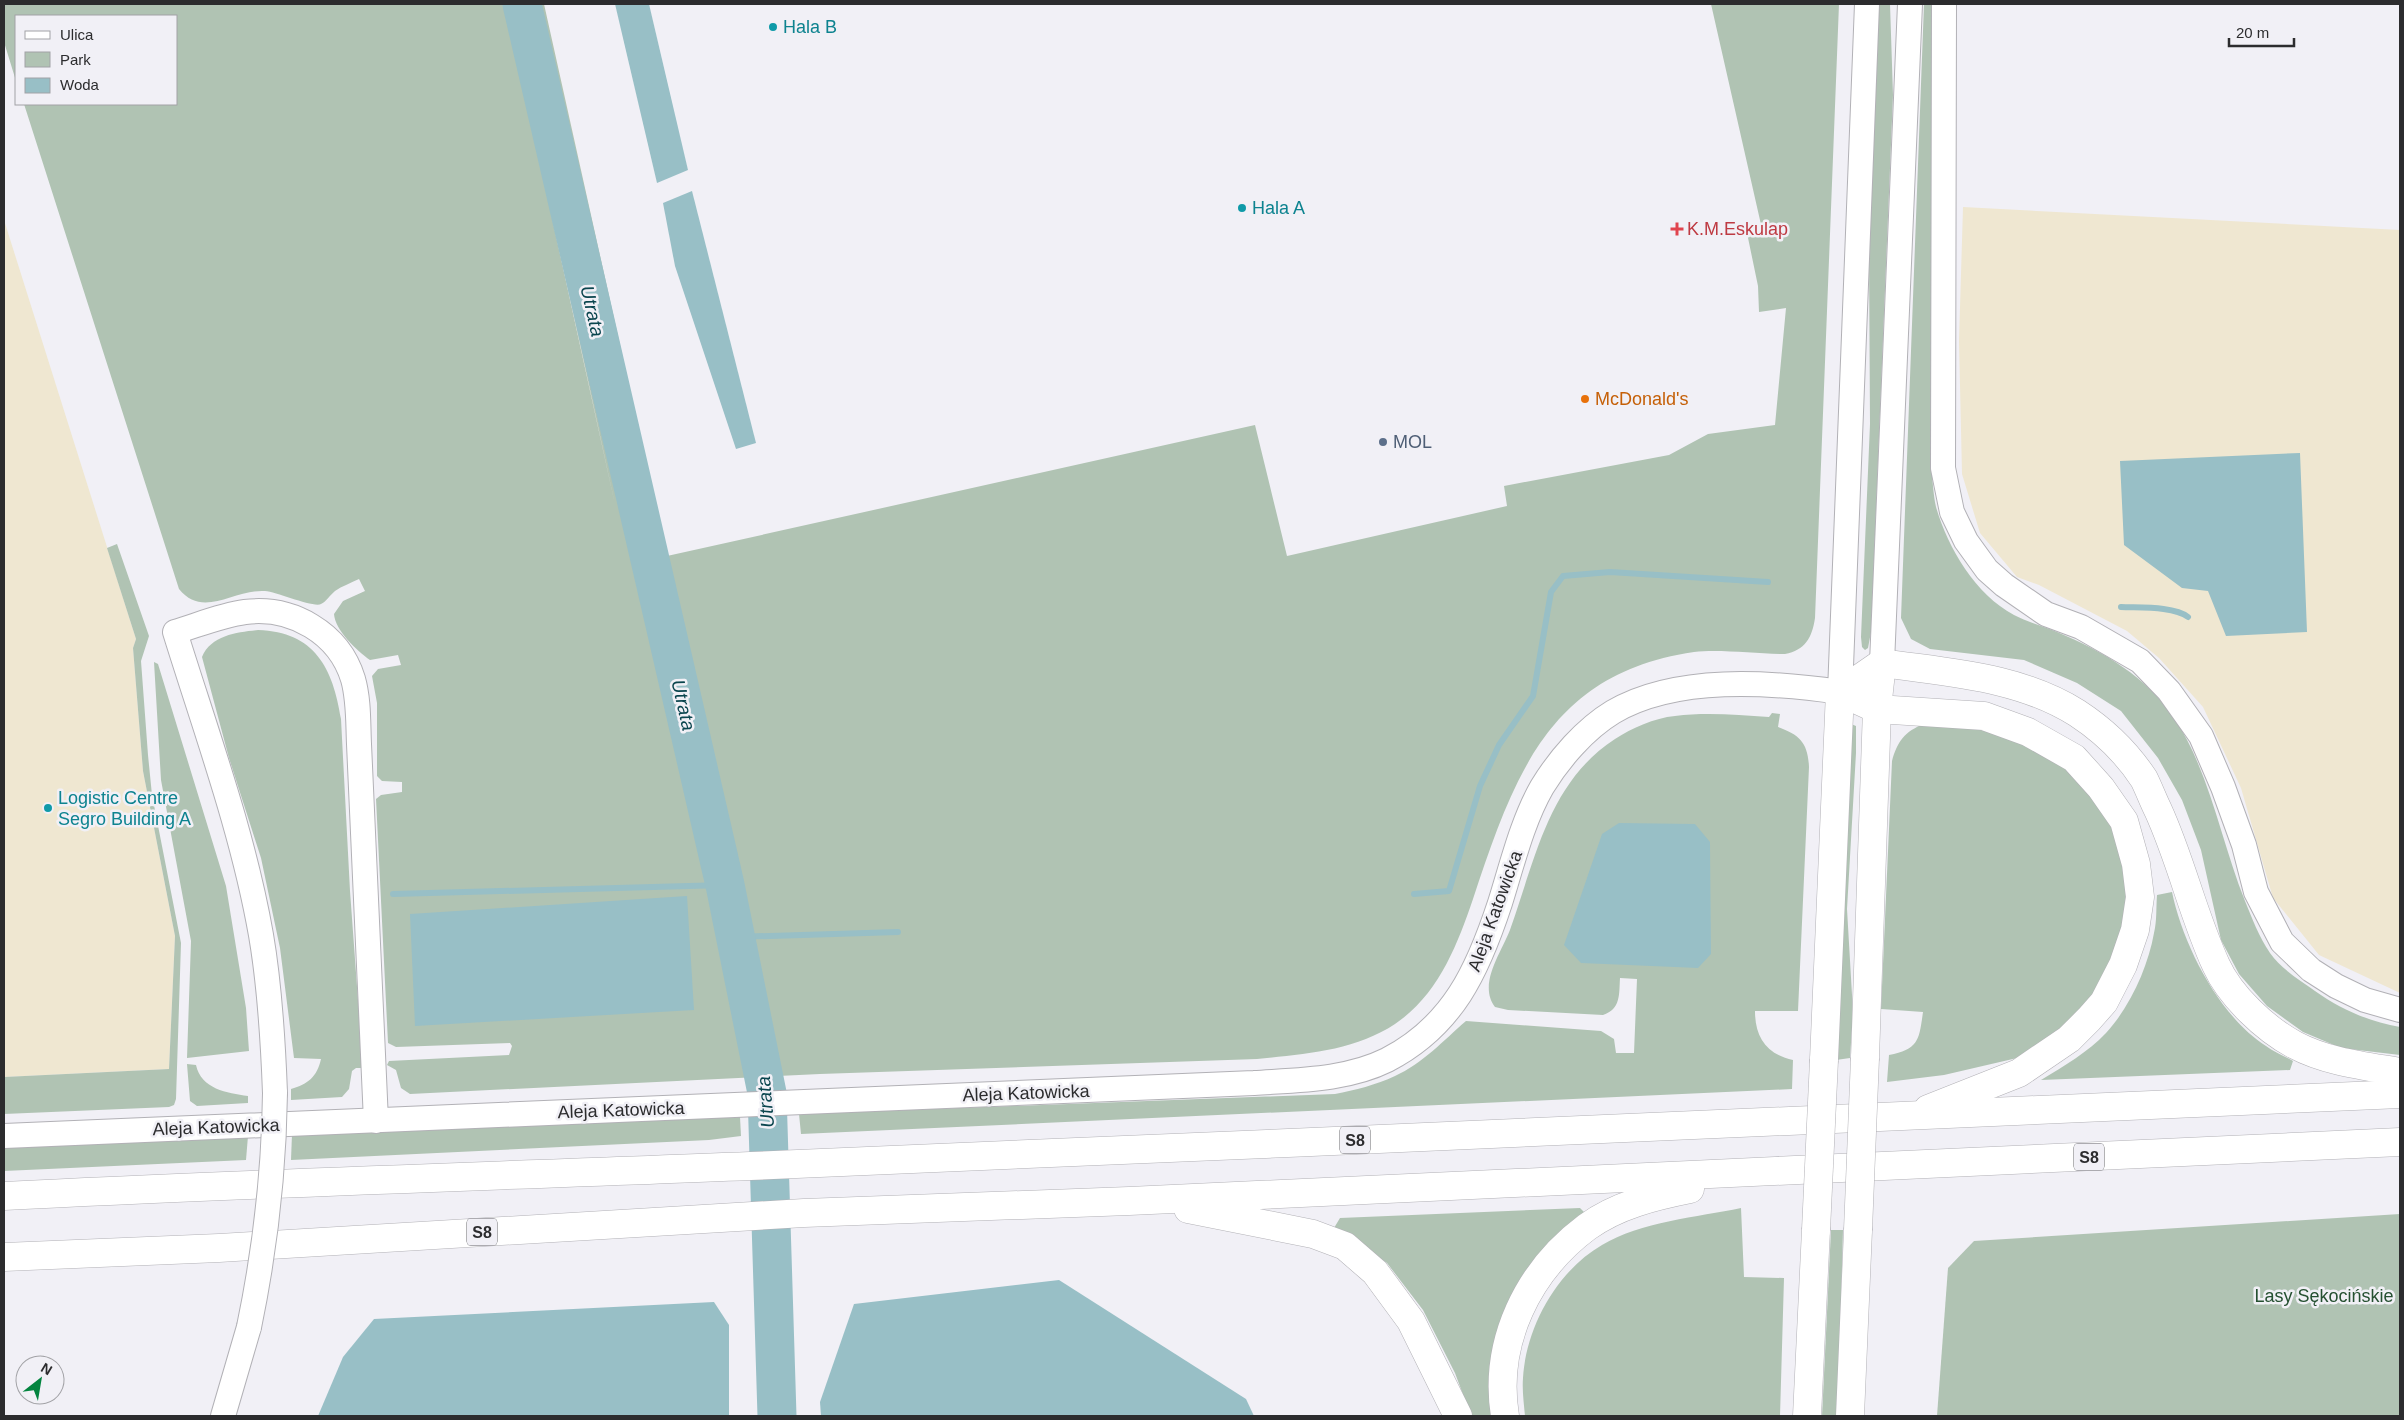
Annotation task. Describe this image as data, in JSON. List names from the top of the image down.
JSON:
{
  "streets": {
    "main road": ["S8"],
    "street": ["Aleja Katowicka"]
  },
  "water": ["Utrata"],
  "parks": ["Lasy Sękocińskie"],
  "places": {
    "other": [
      "Hala B",
      "Hala A",
      "McDonald's",
      "MOL",
      "Logistic Centre Segro Building A"
    ],
    "health": ["K.M.Eskulap"]
  },
  "legend": ["Ulica", "Park", "Woda"],
  "scale_bar": "20 m",
  "north": "top right"
}
